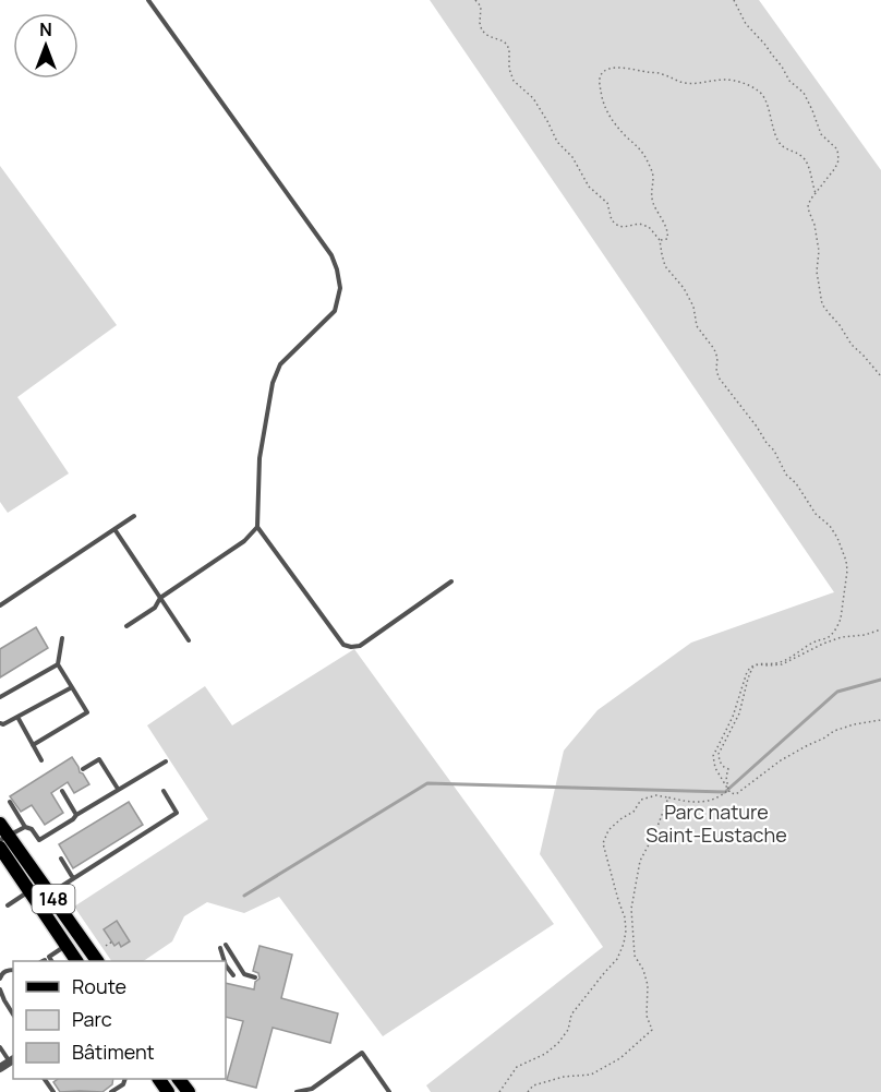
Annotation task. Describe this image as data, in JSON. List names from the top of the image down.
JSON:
{
  "streets": {
    "main road": ["148"]
  },
  "parks": ["Parc nature Saint-Eustache"],
  "legend": ["Route", "Parc", "Bâtiment"],
  "north": "top"
}
